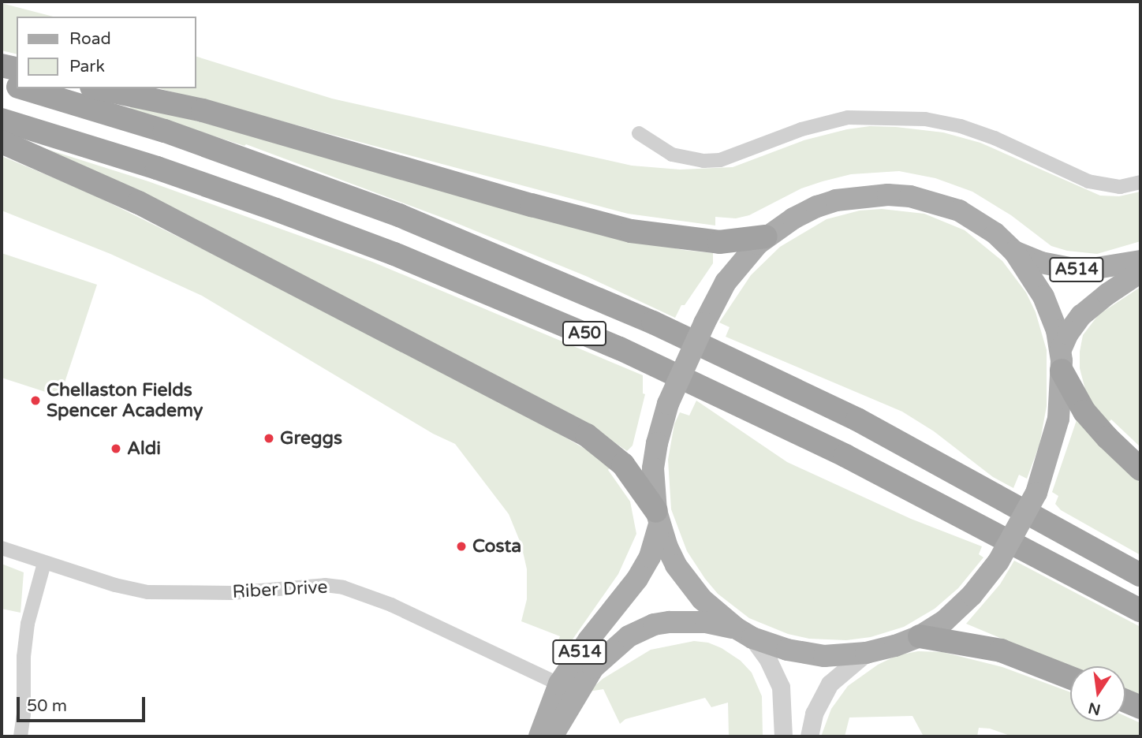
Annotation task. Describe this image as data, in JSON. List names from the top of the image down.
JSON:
{
  "streets": {
    "highway": ["A50"],
    "main road": ["A514"],
    "street": ["Riber Drive"]
  },
  "crossings": [
    ["A514", "Riber Drive"]
  ],
  "places": [
    "Chellaston Fields Spencer Academy",
    "Greggs",
    "Aldi",
    "Costa"
  ],
  "legend": ["Road", "Park"],
  "scale_bar": "50 m",
  "north": "bottom"
}
